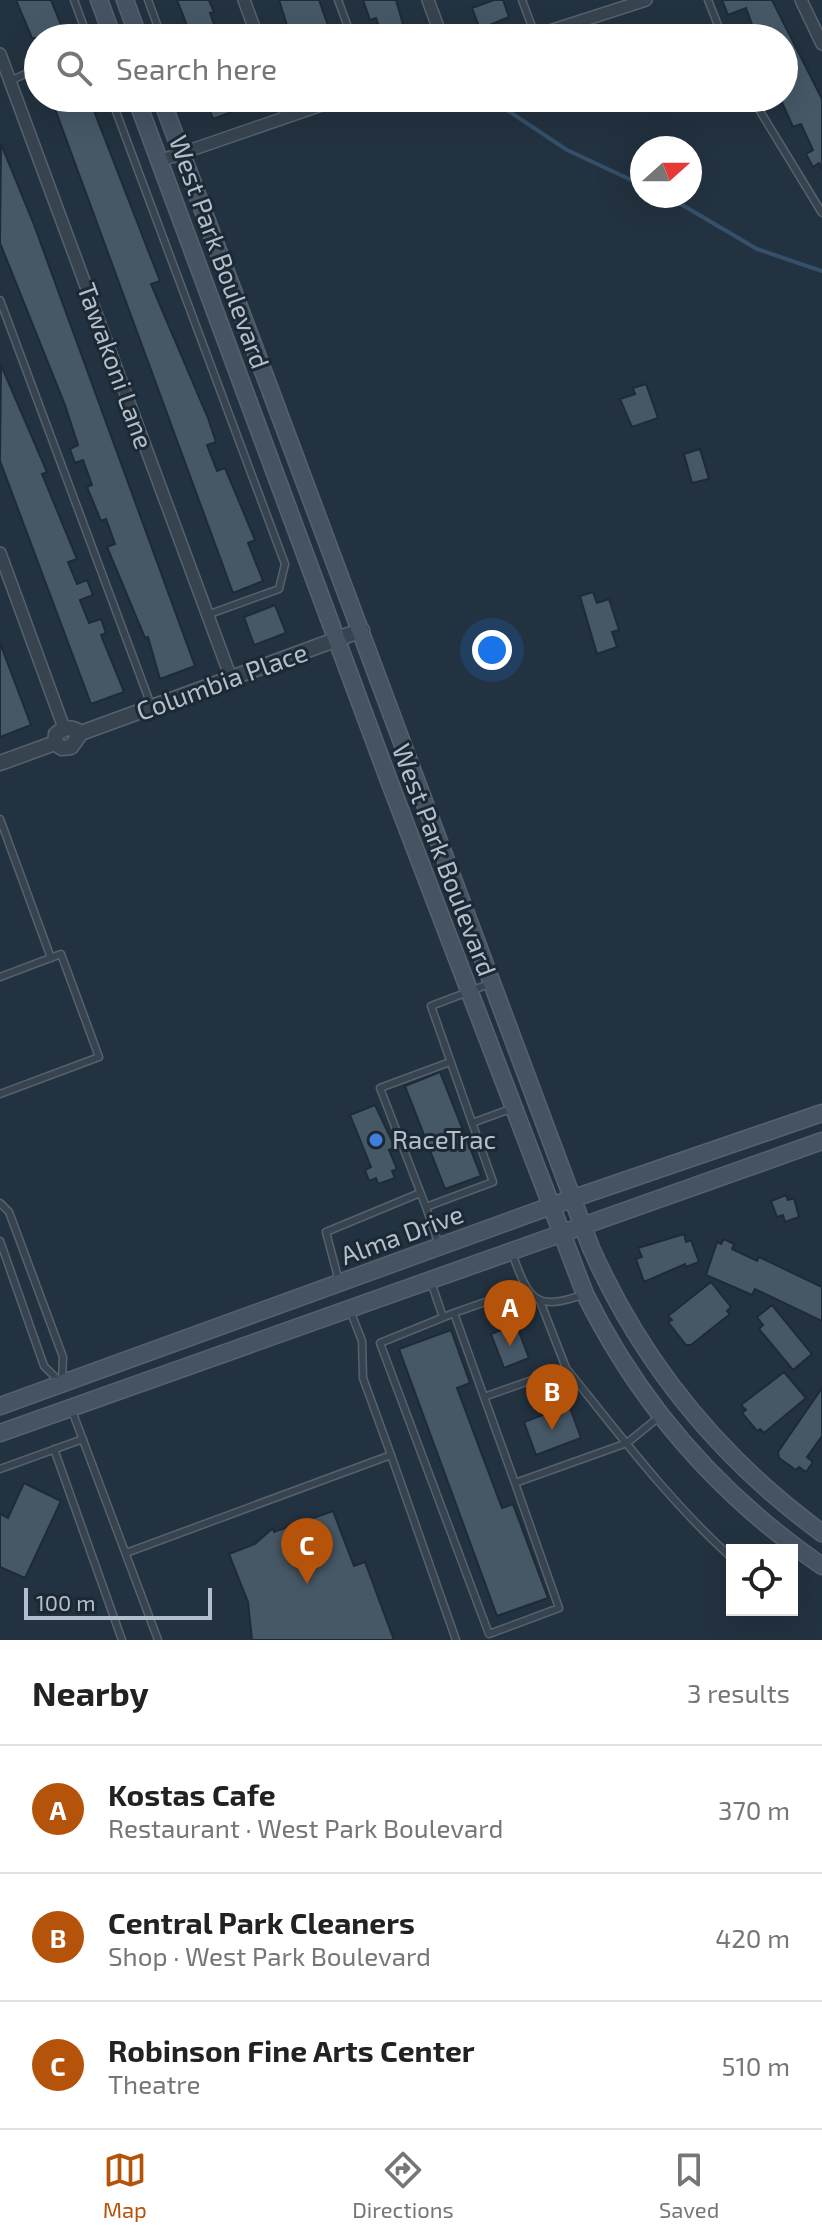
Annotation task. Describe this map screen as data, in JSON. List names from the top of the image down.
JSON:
{
  "streets": {
    "main road": ["West Park Boulevard", "Alma Drive"],
    "street": ["Tawakoni Lane", "Columbia Place"]
  },
  "crossings": [
    ["West Park Boulevard", "Columbia Place"],
    ["West Park Boulevard", "Alma Drive"],
    ["Tawakoni Lane", "Columbia Place"]
  ],
  "places": ["RaceTrac"],
  "scale_bar": "100 m",
  "north": "right",
  "page": {
    "search": "Search here",
    "pins": ["A", "B", "C"],
    "scale": "100 m",
    "heading": ["Nearby", "3 results"],
    "list": [
      {
        "mark": "A",
        "name": "Kostas Cafe",
        "note": "Restaurant · West Park Boulevard",
        "value": "370 m"
      },
      {
        "mark": "B",
        "name": "Central Park Cleaners",
        "note": "Shop · West Park Boulevard",
        "value": "420 m"
      },
      {
        "mark": "C",
        "name": "Robinson Fine Arts Center",
        "note": "Theatre",
        "value": "510 m"
      }
    ],
    "nav": ["Map", "Directions", "Saved"]
  }
}
